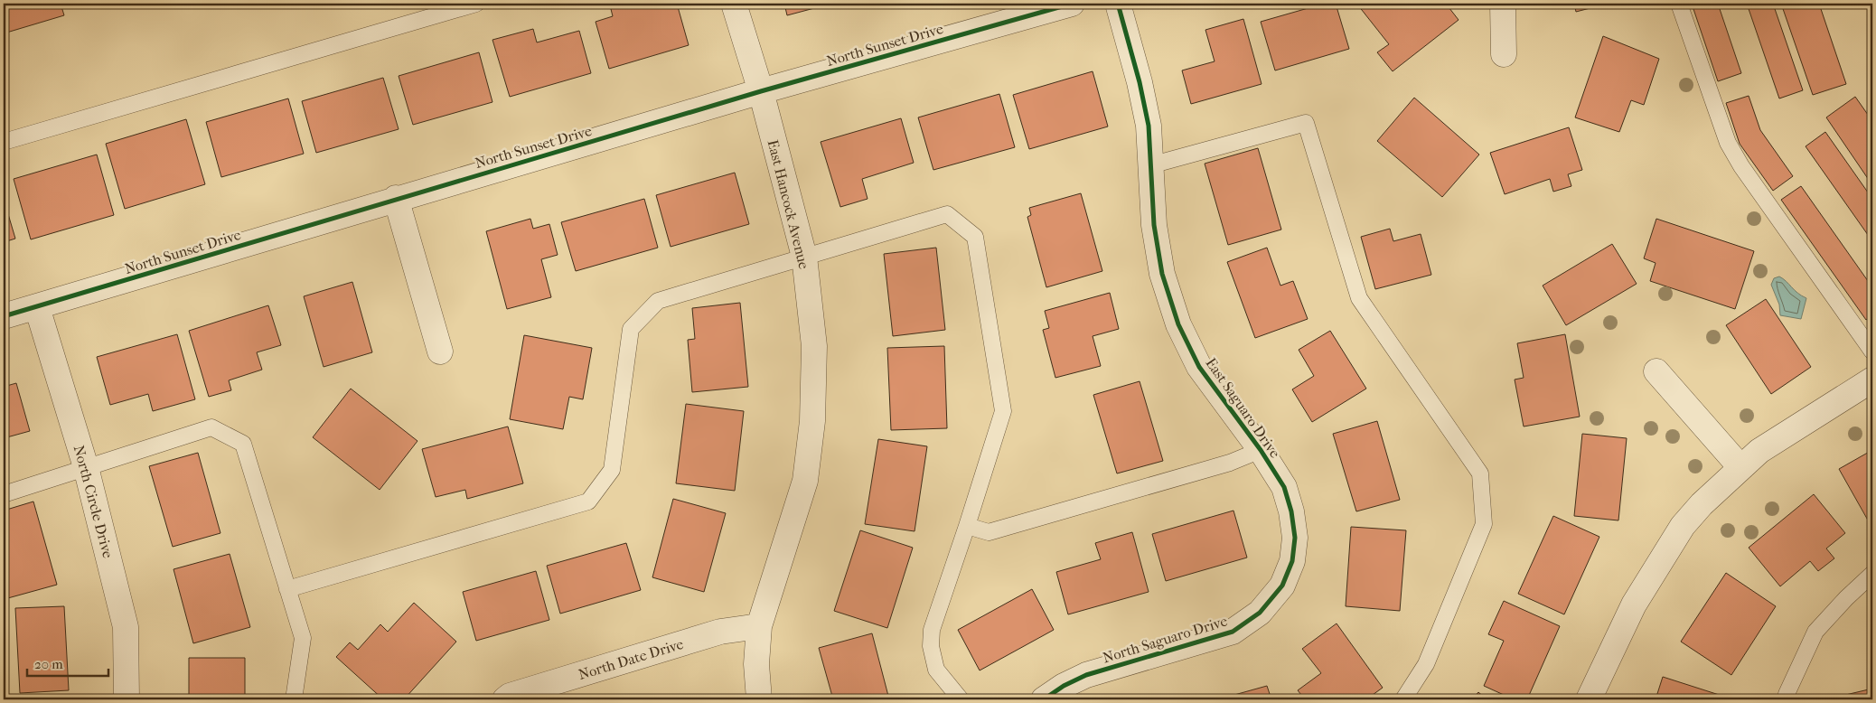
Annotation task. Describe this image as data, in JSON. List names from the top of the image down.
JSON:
{
  "streets": {
    "street": [
      "North Sunset Drive",
      "East Hancock Avenue",
      "East Saguaro Drive",
      "North Circle Drive",
      "North Saguaro Drive",
      "North Date Drive"
    ]
  },
  "crossings": [
    ["North Sunset Drive", "East Hancock Avenue"],
    ["North Sunset Drive", "North Circle Drive"],
    ["East Hancock Avenue", "North Date Drive"],
    ["East Saguaro Drive", "North Saguaro Drive"]
  ],
  "scale_bar": "20 m"
}
